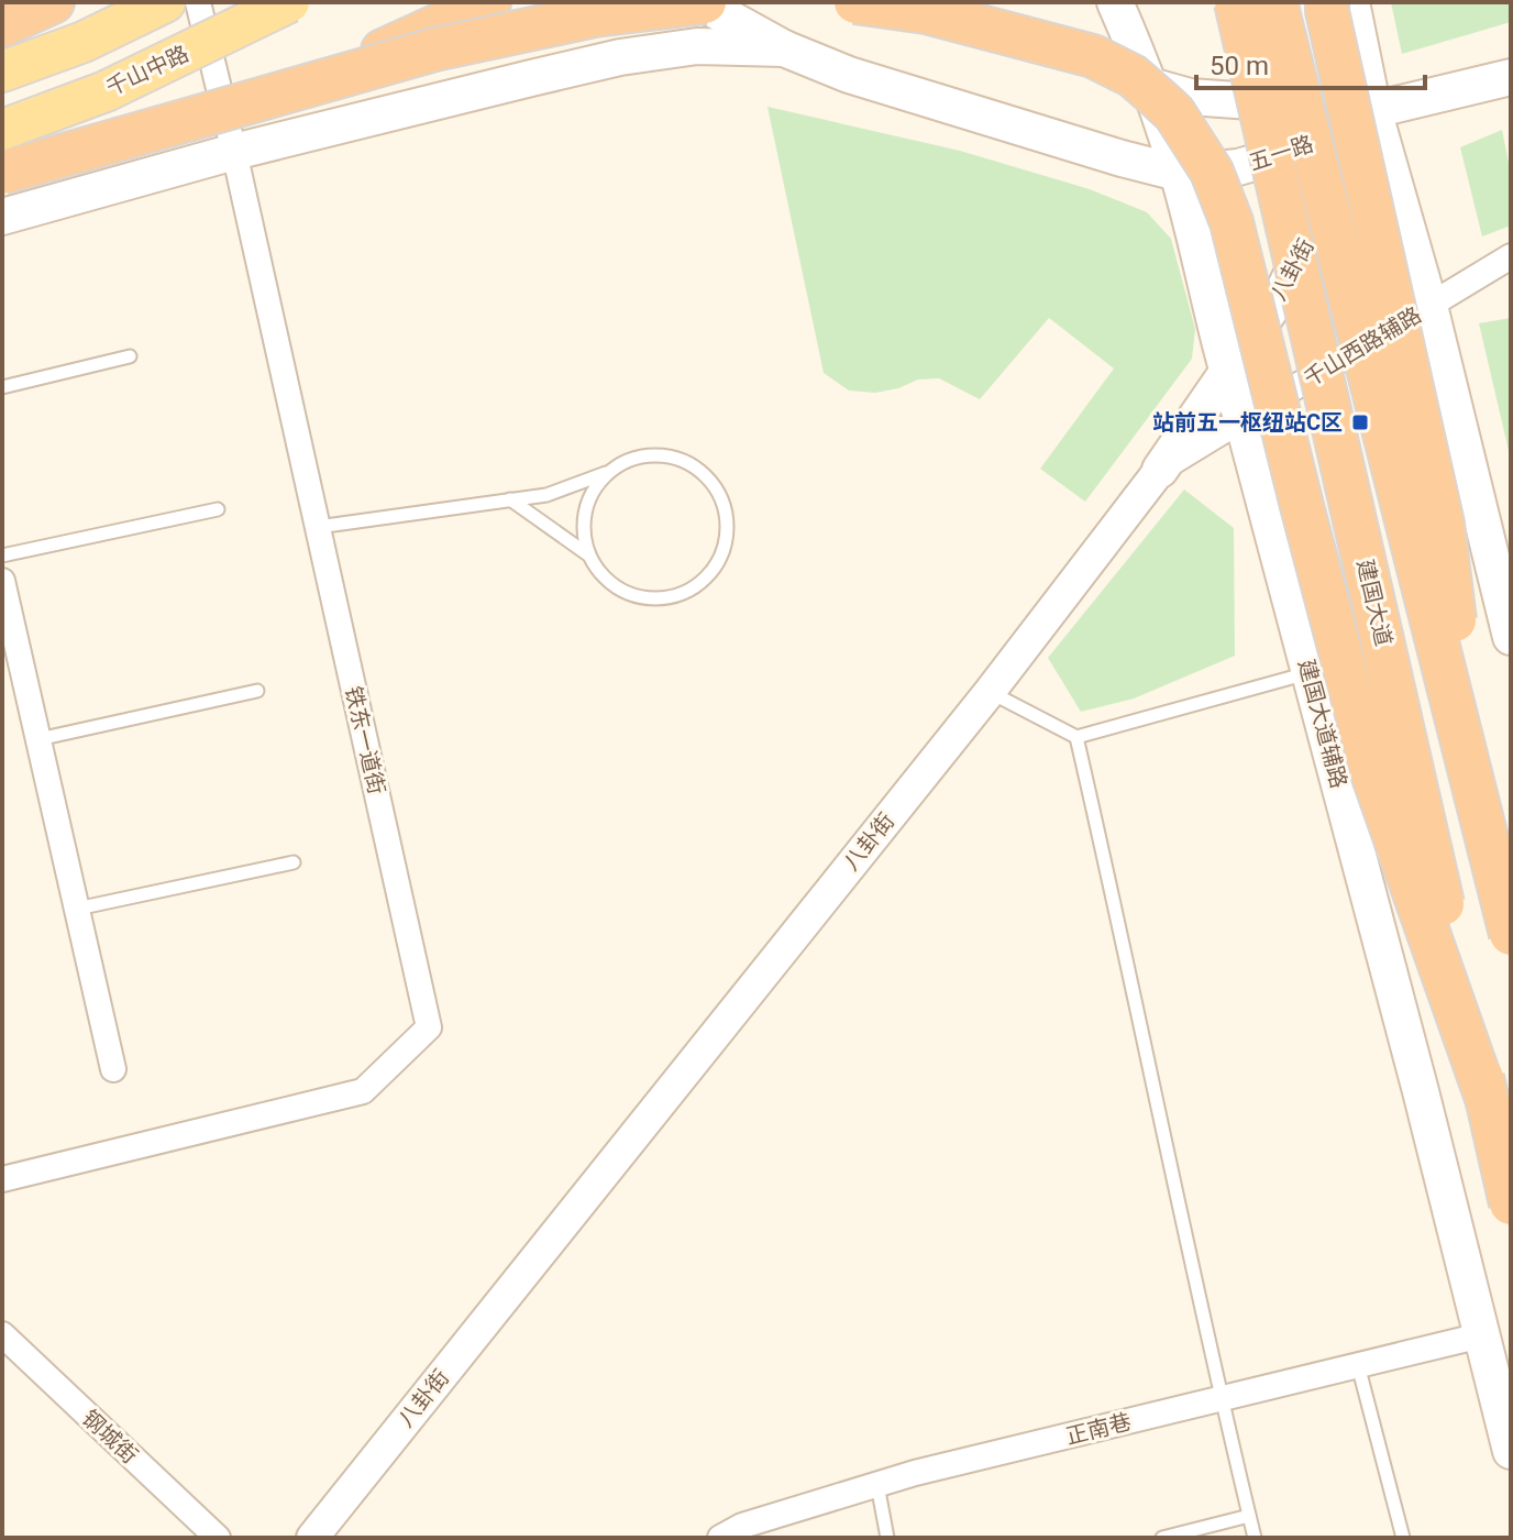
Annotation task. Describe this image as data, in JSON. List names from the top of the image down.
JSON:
{
  "streets": {
    "highway": ["建国大道"],
    "main road": [
      "千山中路",
      "五一路",
      "八卦街",
      "建国大道辅路"
    ],
    "street": [
      "千山西路辅路",
      "铁东一道街",
      "正南巷",
      "钢城街"
    ]
  },
  "crossings": [
    ["五一路", "八卦街"],
    ["五一路", "建国大道辅路"],
    ["八卦街", "千山西路辅路"],
    ["八卦街", "建国大道辅路"],
    ["千山西路辅路", "建国大道辅路"],
    ["建国大道辅路", "正南巷"]
  ],
  "places": {
    "transit": ["站前五一枢纽站C区"]
  },
  "scale_bar": "50 m"
}
